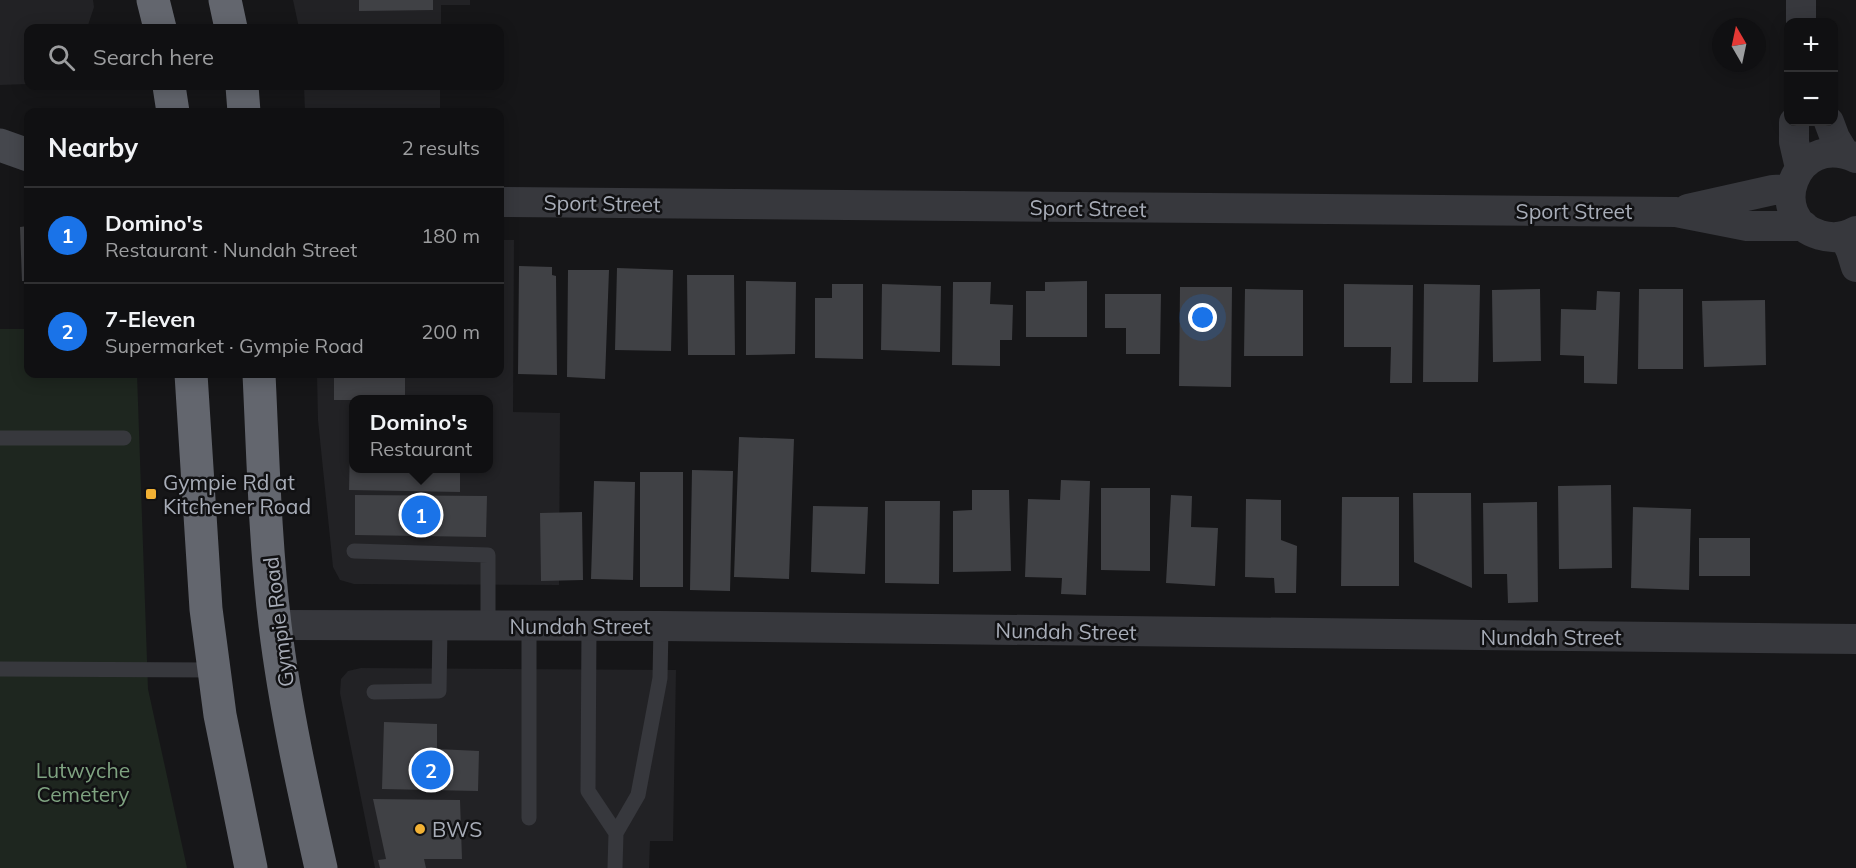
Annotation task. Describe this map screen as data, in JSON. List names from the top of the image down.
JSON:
{
  "streets": {
    "highway": ["Gympie Road"],
    "street": ["Sport Street", "Nundah Street"]
  },
  "crossings": [
    ["Gympie Road", "Nundah Street"]
  ],
  "parks": ["Lutwyche Cemetery"],
  "places": {
    "transit": ["Gympie Rd at Kitchener Road"],
    "other": ["BWS"]
  },
  "north": "top",
  "page": {
    "map_buttons": ["+", "−"],
    "search": "Search here",
    "heading": ["Nearby", "2 results"],
    "list": [
      {
        "mark": "1",
        "name": "Domino's",
        "note": "Restaurant · Nundah Street",
        "value": "180 m"
      },
      {
        "mark": "2",
        "name": "7-Eleven",
        "note": "Supermarket · Gympie Road",
        "value": "200 m"
      }
    ],
    "popup": ["Domino's", "Restaurant"],
    "pins": ["1", "2"]
  }
}
